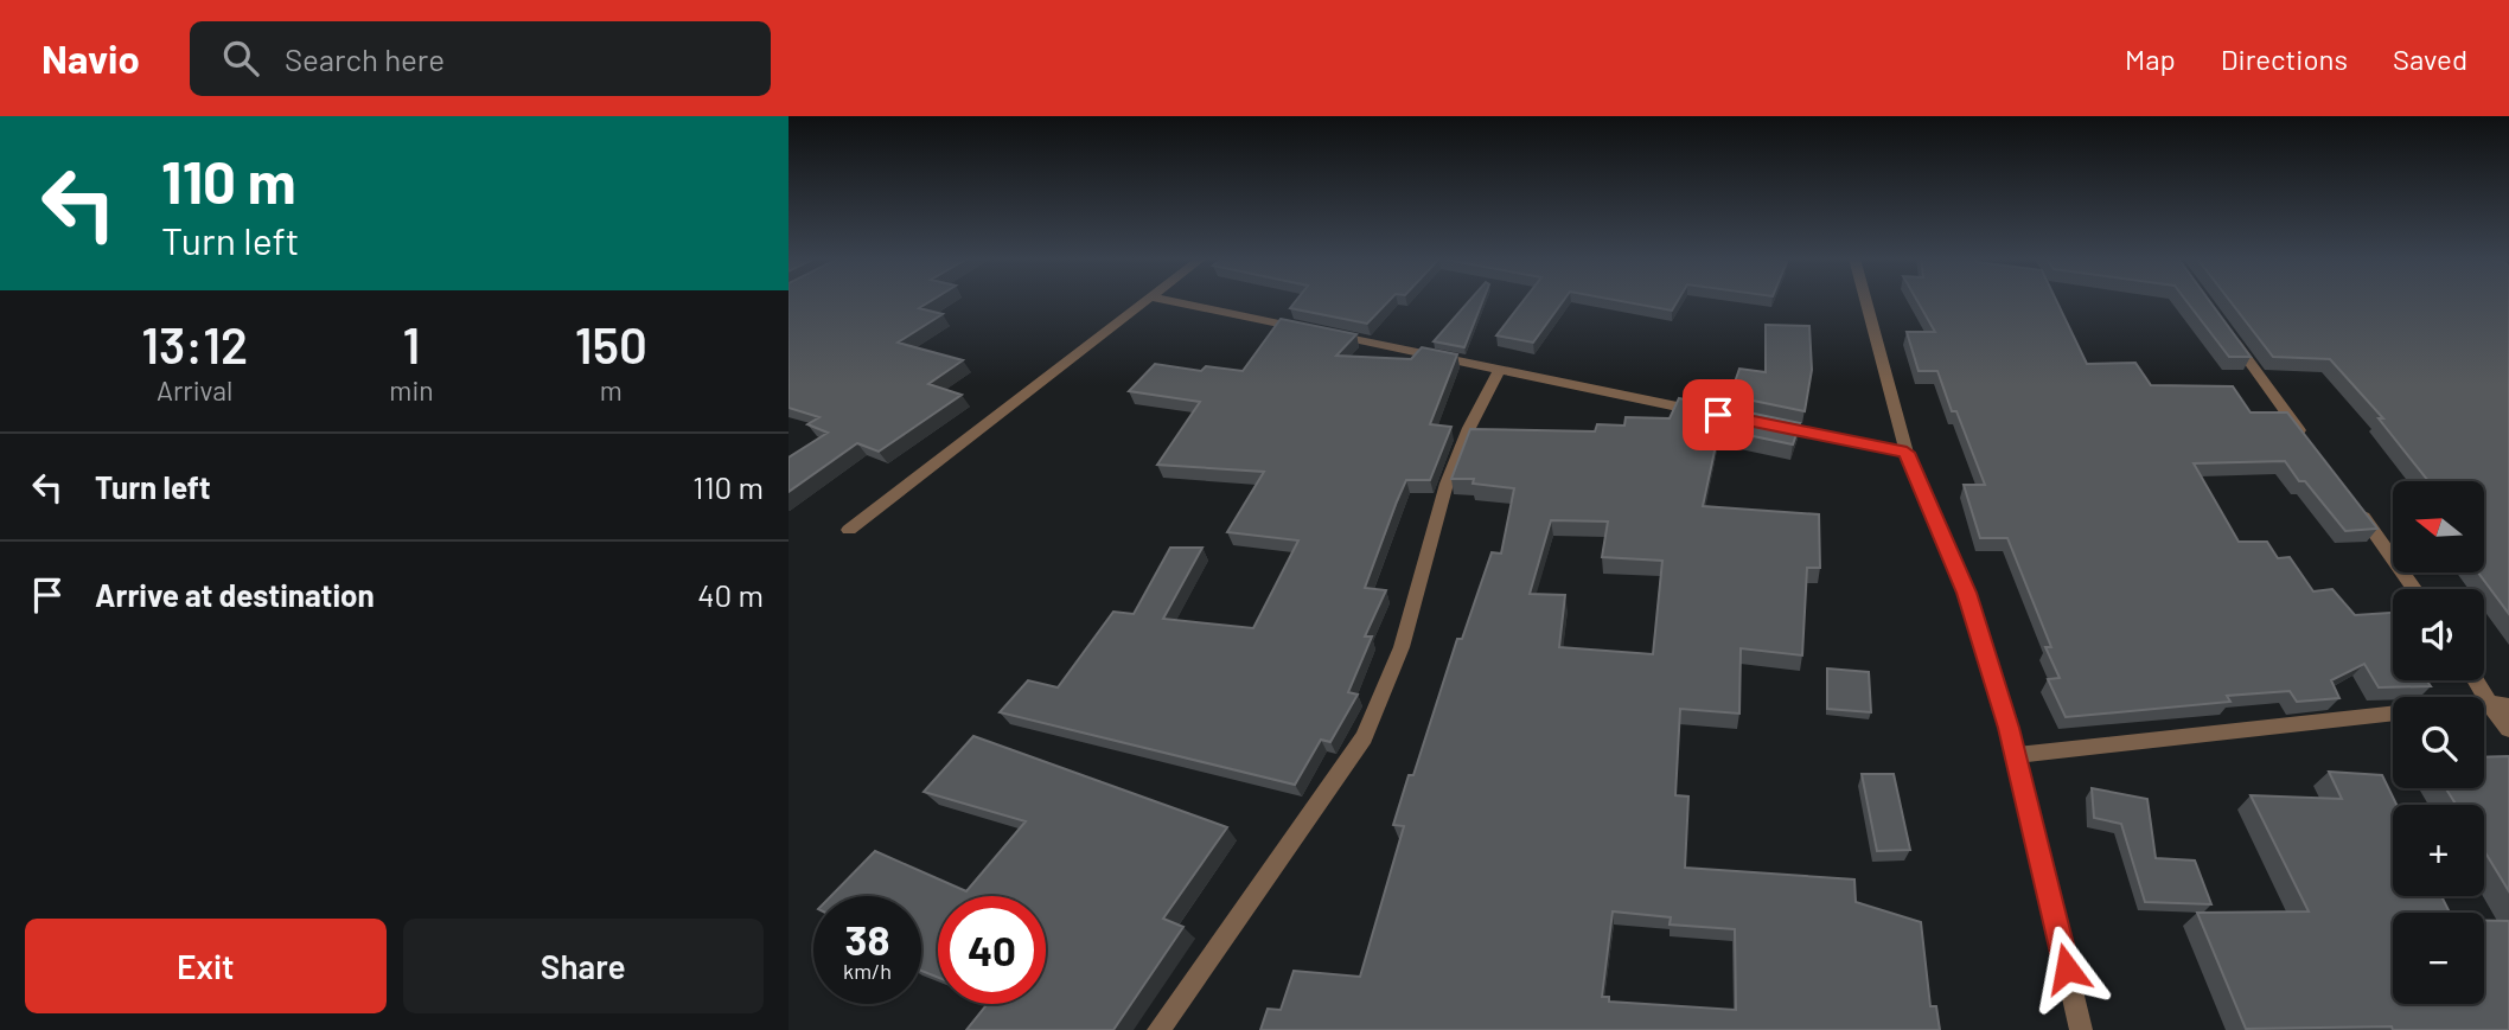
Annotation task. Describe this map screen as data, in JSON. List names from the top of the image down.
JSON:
{
  "north": "left",
  "page": {
    "header": "Navio",
    "search": "Search here",
    "nav": ["Map", "Directions", "Saved"],
    "turn": ["110 m", "Turn left"],
    "eta": [
      "13:12",
      "Arrival",
      "1",
      "min",
      "150",
      "m"
    ],
    "list": [
      {
        "name": "Turn left",
        "value": "110 m"
      },
      {
        "name": "Arrive at destination",
        "value": "40 m"
      }
    ],
    "map_buttons": ["+", "−"],
    "speed": "38 km/h",
    "limit": "40",
    "buttons": ["Exit", "Share"]
  }
}
